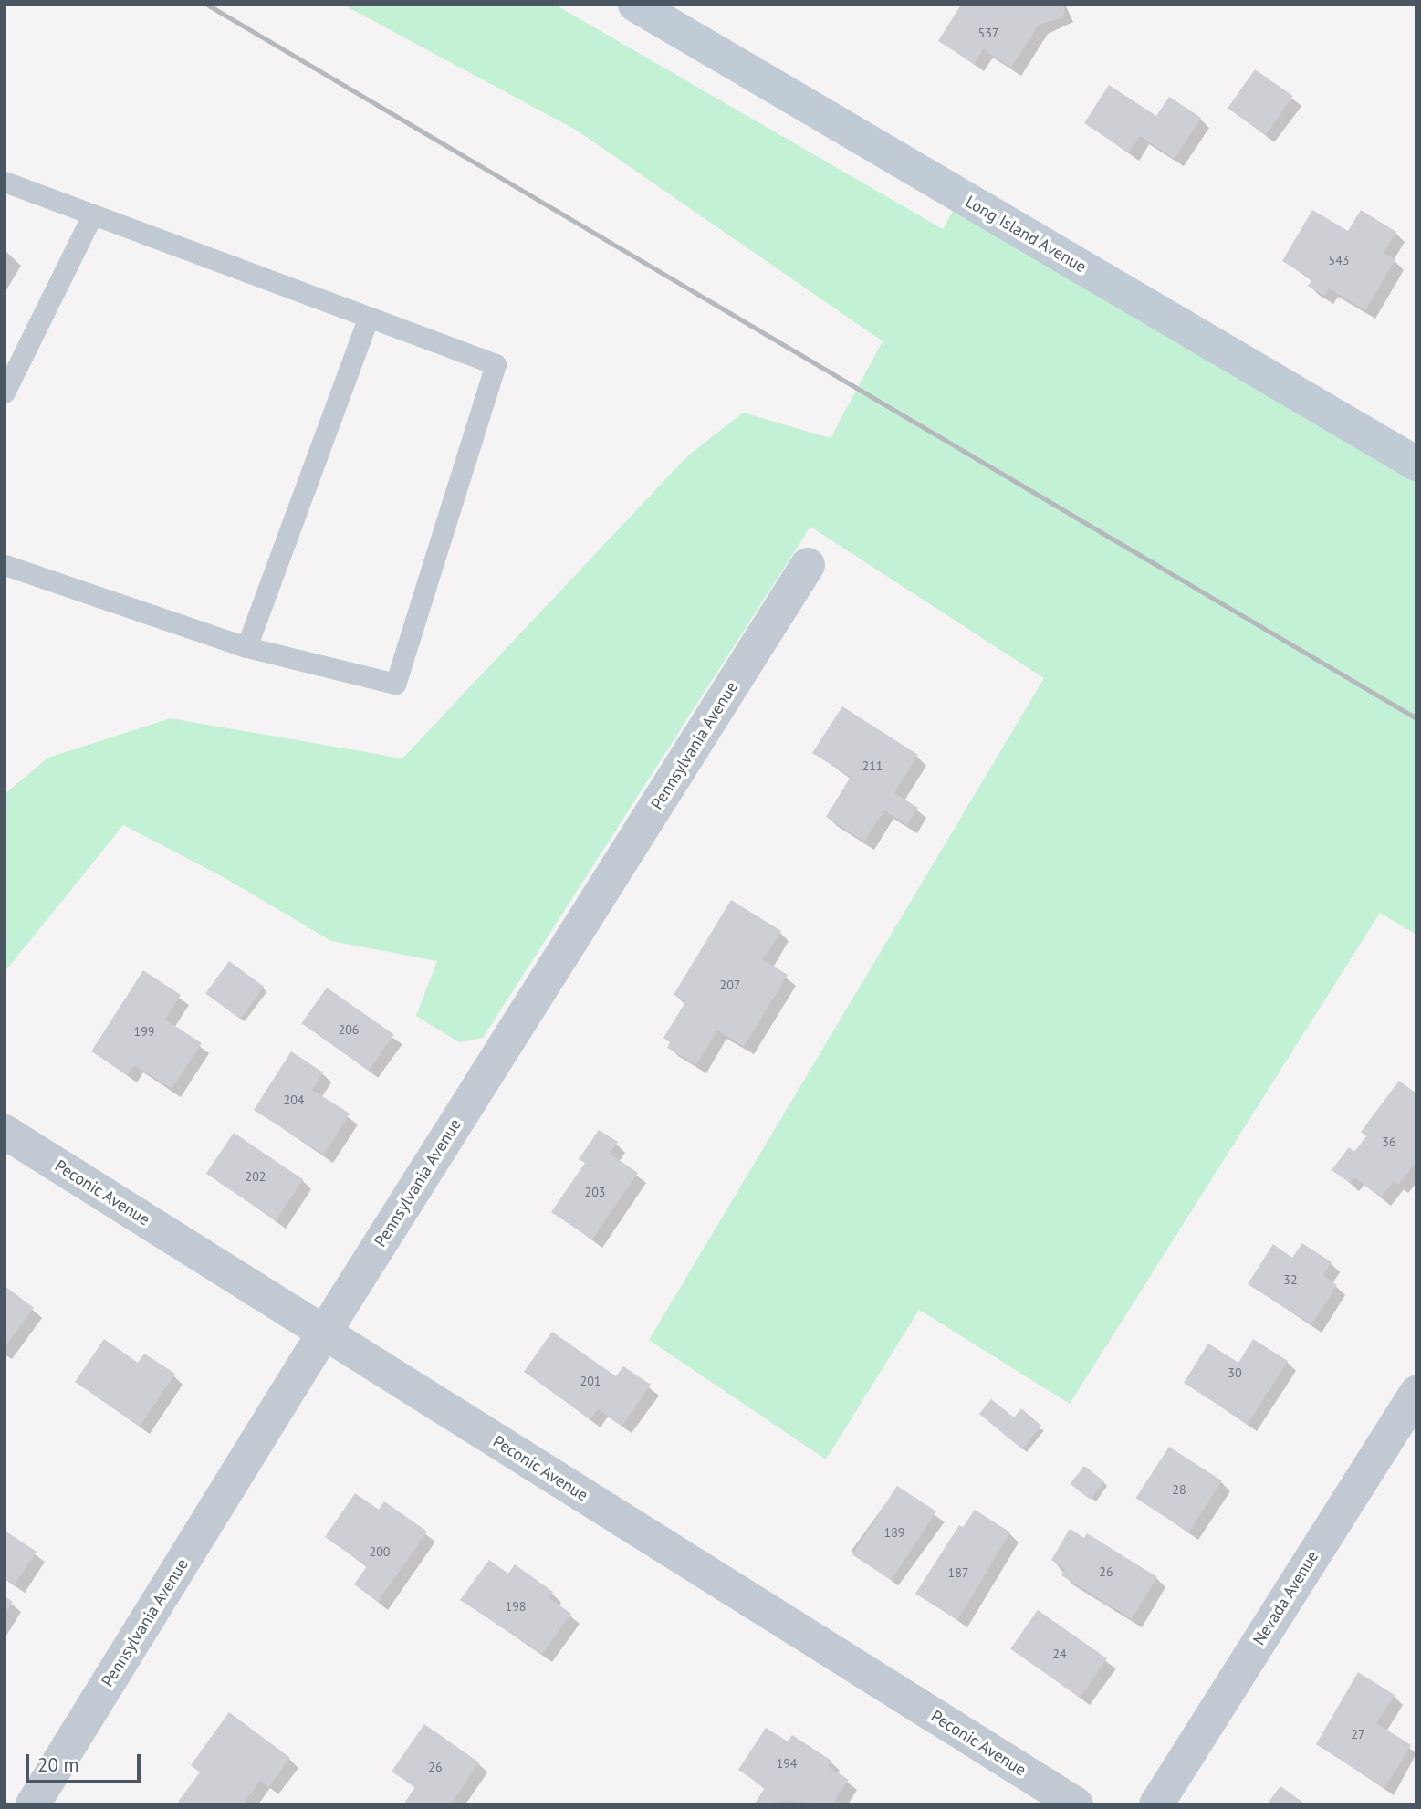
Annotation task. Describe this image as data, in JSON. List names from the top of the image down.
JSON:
{
  "streets": {
    "street": [
      "Long Island Avenue",
      "Pennsylvania Avenue",
      "Peconic Avenue",
      "Nevada Avenue"
    ]
  },
  "crossings": [
    ["Pennsylvania Avenue", "Peconic Avenue"]
  ],
  "house_numbers": [
    "537",
    "543",
    "211",
    "207",
    "206",
    "199",
    "204",
    "36",
    "202",
    "203",
    "32",
    "30",
    "201",
    "28",
    "189",
    "200",
    "26",
    "187",
    "198",
    "24",
    "27",
    "194",
    "26"
  ],
  "scale_bar": "20 m"
}
